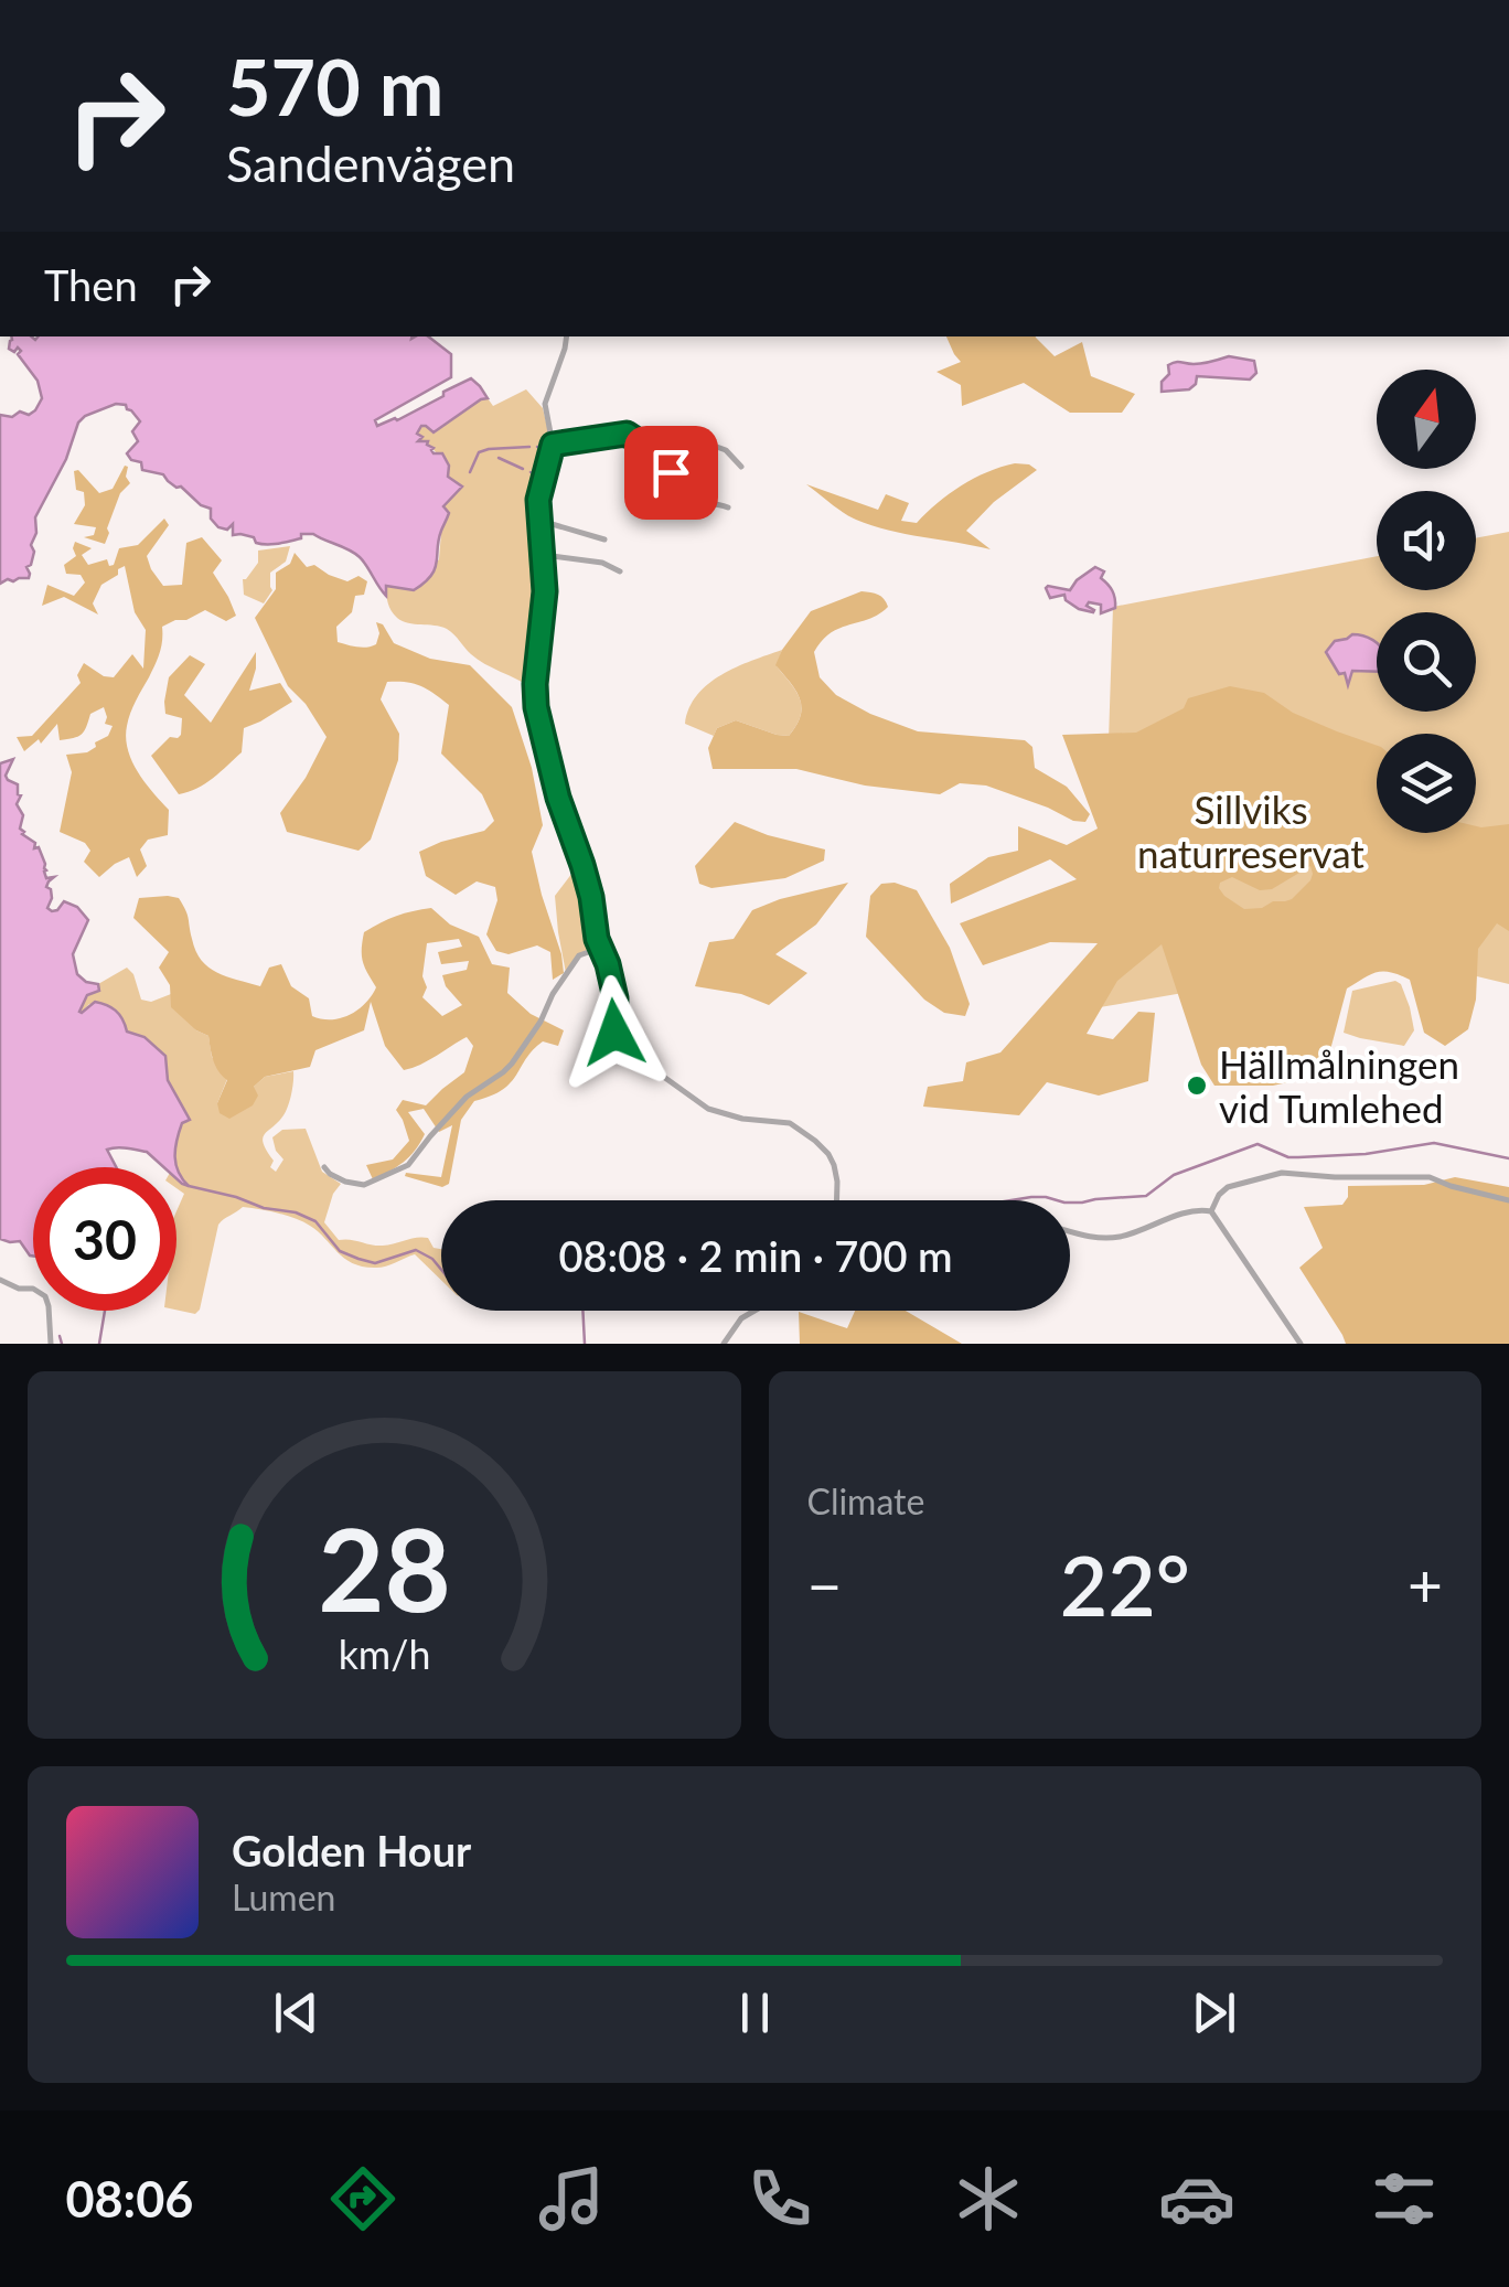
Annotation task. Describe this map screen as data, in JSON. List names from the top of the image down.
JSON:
{
  "parks": ["Sillviks naturreservat"],
  "places": ["Hällmålningen vid Tumlehed"],
  "north": "top",
  "page": {
    "turn": ["570 m", "Sandenvägen"],
    "then": "Then",
    "limit": "30",
    "trip": "08:08 · 2 min · 700 m",
    "tile": "Climate",
    "heat": ["−", "22°", "+"],
    "song": ["Golden Hour", "Lumen"],
    "tabs": "08:06",
    "gauge": ["28", "km/h"]
  }
}
